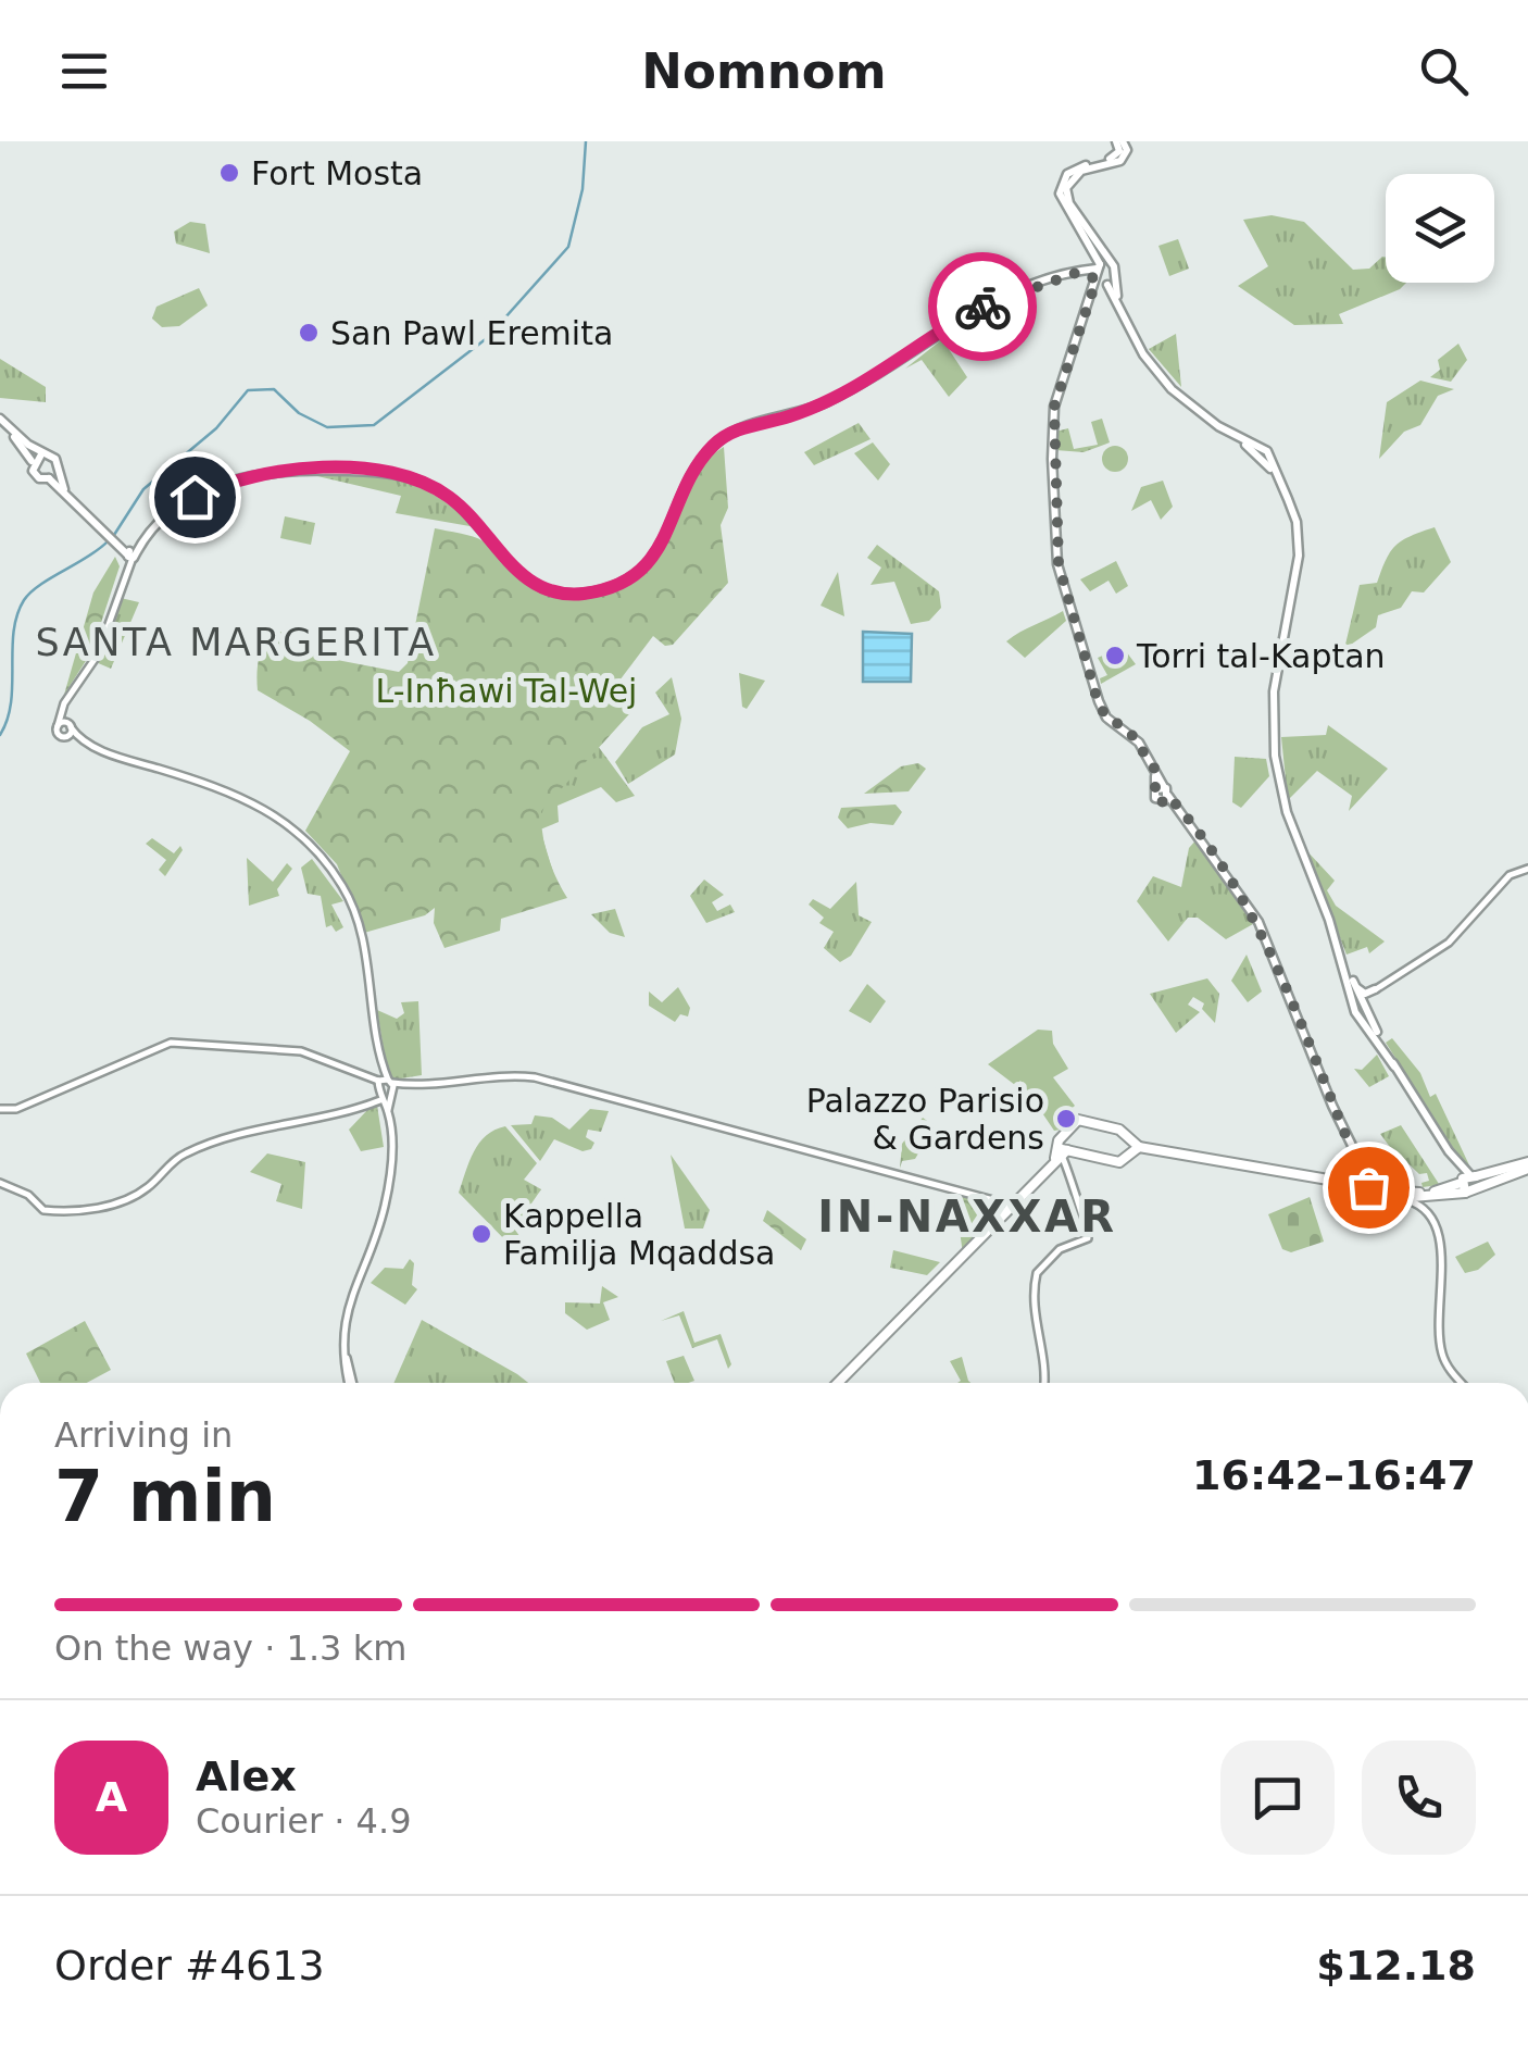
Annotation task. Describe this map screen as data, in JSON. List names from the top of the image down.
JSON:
{
  "districts": ["SANTA MARGERITA", "IN-NAXXAR"],
  "parks": ["L-Inħawi Tal-Wej"],
  "places": [
    "Fort Mosta",
    "San Pawl Eremita",
    "Torri tal-Kaptan",
    "Palazzo Parisio & Gardens",
    "Kappella Familja Mqaddsa"
  ],
  "page": {
    "header": "Nomnom",
    "heading": ["7 min", "Arriving in", "16:42–16:47"],
    "panel": [
      "Alex",
      "Courier · 4.9",
      "Order #4613",
      "$12.18"
    ],
    "bar": "On the way · 1.3 km",
    "round": "A"
  }
}
